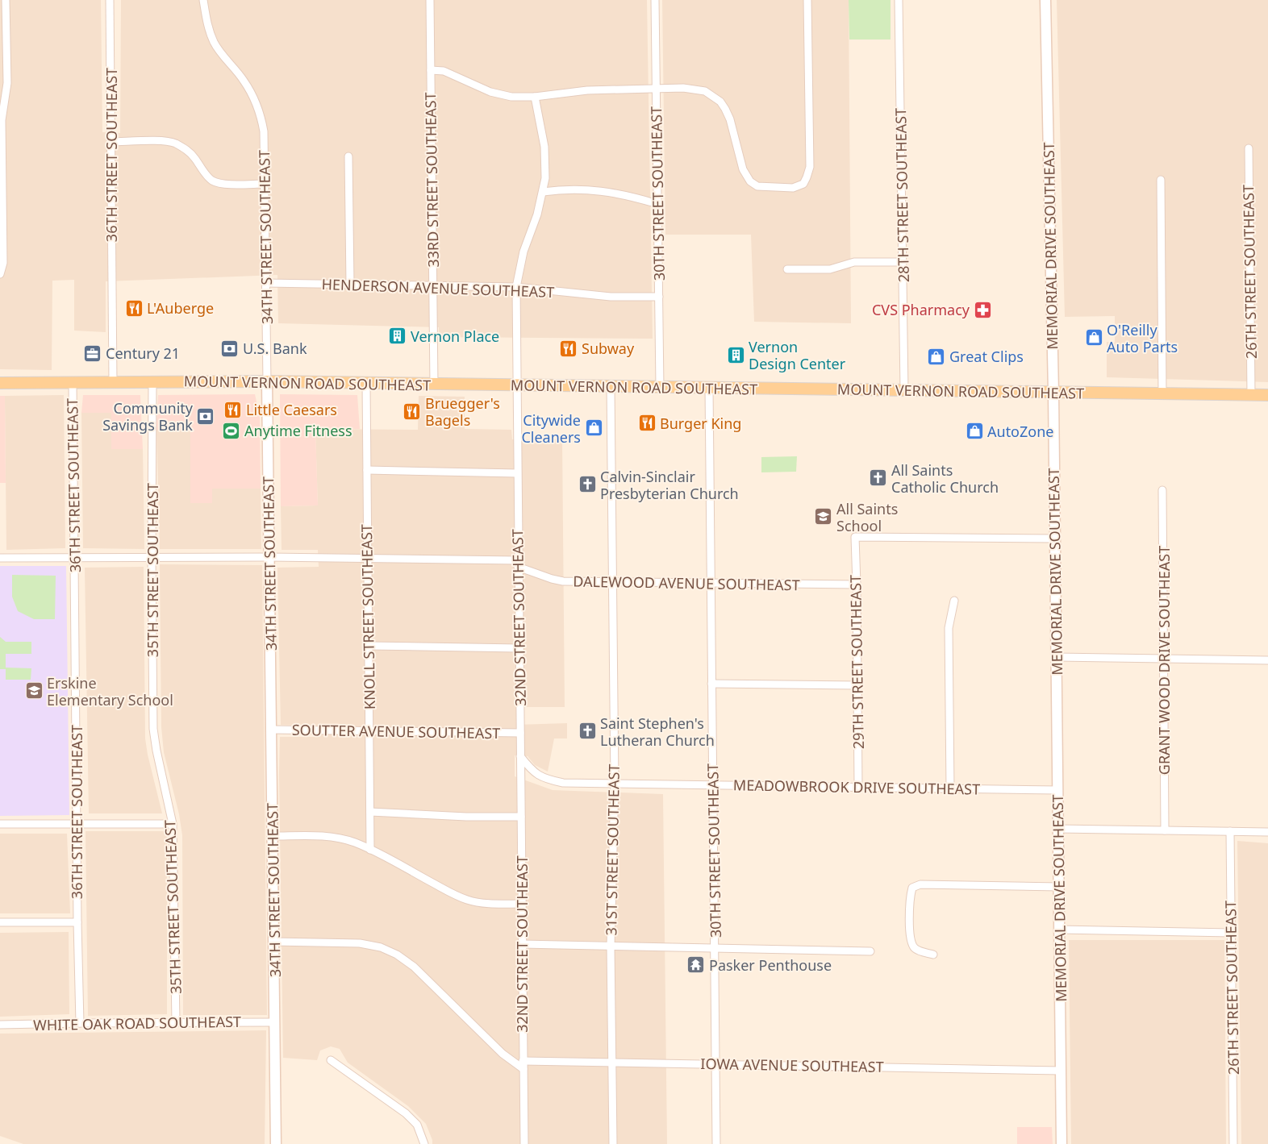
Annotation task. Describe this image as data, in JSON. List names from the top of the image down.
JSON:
{
  "streets": {
    "main road": ["MOUNT VERNON ROAD SOUTHEAST"],
    "street": [
      "36TH STREET SOUTHEAST",
      "33RD STREET SOUTHEAST",
      "30TH STREET SOUTHEAST",
      "28TH STREET SOUTHEAST",
      "34TH STREET SOUTHEAST",
      "MEMORIAL DRIVE SOUTHEAST",
      "26TH STREET SOUTHEAST",
      "HENDERSON AVENUE SOUTHEAST",
      "35TH STREET SOUTHEAST",
      "DALEWOOD AVENUE SOUTHEAST",
      "KNOLL STREET SOUTHEAST",
      "32ND STREET SOUTHEAST",
      "GRANT WOOD DRIVE SOUTHEAST",
      "29TH STREET SOUTHEAST",
      "SOUTTER AVENUE SOUTHEAST",
      "MEADOWBROOK DRIVE SOUTHEAST",
      "31ST STREET SOUTHEAST",
      "WHITE OAK ROAD SOUTHEAST",
      "IOWA AVENUE SOUTHEAST"
    ]
  },
  "crossings": [
    ["36TH STREET SOUTHEAST", "MOUNT VERNON ROAD SOUTHEAST"],
    ["36TH STREET SOUTHEAST", "DALEWOOD AVENUE SOUTHEAST"],
    ["36TH STREET SOUTHEAST", "WHITE OAK ROAD SOUTHEAST"],
    ["33RD STREET SOUTHEAST", "HENDERSON AVENUE SOUTHEAST"],
    ["33RD STREET SOUTHEAST", "MOUNT VERNON ROAD SOUTHEAST"],
    ["30TH STREET SOUTHEAST", "HENDERSON AVENUE SOUTHEAST"],
    ["30TH STREET SOUTHEAST", "MOUNT VERNON ROAD SOUTHEAST"],
    ["30TH STREET SOUTHEAST", "DALEWOOD AVENUE SOUTHEAST"],
    ["30TH STREET SOUTHEAST", "MEADOWBROOK DRIVE SOUTHEAST"],
    ["30TH STREET SOUTHEAST", "IOWA AVENUE SOUTHEAST"],
    ["28TH STREET SOUTHEAST", "MOUNT VERNON ROAD SOUTHEAST"],
    ["34TH STREET SOUTHEAST", "HENDERSON AVENUE SOUTHEAST"],
    ["34TH STREET SOUTHEAST", "MOUNT VERNON ROAD SOUTHEAST"],
    ["34TH STREET SOUTHEAST", "DALEWOOD AVENUE SOUTHEAST"],
    ["34TH STREET SOUTHEAST", "SOUTTER AVENUE SOUTHEAST"],
    ["34TH STREET SOUTHEAST", "WHITE OAK ROAD SOUTHEAST"],
    ["MEMORIAL DRIVE SOUTHEAST", "MOUNT VERNON ROAD SOUTHEAST"],
    ["MEMORIAL DRIVE SOUTHEAST", "29TH STREET SOUTHEAST"],
    ["MEMORIAL DRIVE SOUTHEAST", "MEADOWBROOK DRIVE SOUTHEAST"],
    ["MEMORIAL DRIVE SOUTHEAST", "IOWA AVENUE SOUTHEAST"],
    ["26TH STREET SOUTHEAST", "MOUNT VERNON ROAD SOUTHEAST"],
    ["HENDERSON AVENUE SOUTHEAST", "32ND STREET SOUTHEAST"],
    ["MOUNT VERNON ROAD SOUTHEAST", "35TH STREET SOUTHEAST"],
    ["MOUNT VERNON ROAD SOUTHEAST", "KNOLL STREET SOUTHEAST"],
    ["MOUNT VERNON ROAD SOUTHEAST", "32ND STREET SOUTHEAST"],
    ["MOUNT VERNON ROAD SOUTHEAST", "31ST STREET SOUTHEAST"],
    ["35TH STREET SOUTHEAST", "DALEWOOD AVENUE SOUTHEAST"],
    ["35TH STREET SOUTHEAST", "WHITE OAK ROAD SOUTHEAST"],
    ["DALEWOOD AVENUE SOUTHEAST", "KNOLL STREET SOUTHEAST"],
    ["DALEWOOD AVENUE SOUTHEAST", "32ND STREET SOUTHEAST"],
    ["DALEWOOD AVENUE SOUTHEAST", "29TH STREET SOUTHEAST"],
    ["DALEWOOD AVENUE SOUTHEAST", "31ST STREET SOUTHEAST"],
    ["KNOLL STREET SOUTHEAST", "SOUTTER AVENUE SOUTHEAST"],
    ["32ND STREET SOUTHEAST", "SOUTTER AVENUE SOUTHEAST"],
    ["32ND STREET SOUTHEAST", "MEADOWBROOK DRIVE SOUTHEAST"],
    ["32ND STREET SOUTHEAST", "IOWA AVENUE SOUTHEAST"],
    ["29TH STREET SOUTHEAST", "MEADOWBROOK DRIVE SOUTHEAST"],
    ["MEADOWBROOK DRIVE SOUTHEAST", "31ST STREET SOUTHEAST"],
    ["31ST STREET SOUTHEAST", "IOWA AVENUE SOUTHEAST"]
  ],
  "places": {
    "restaurant": [
      "L'Auberge",
      "Subway",
      "Little Caesars",
      "Bruegger's Bagels",
      "Burger King"
    ],
    "pharmacy": ["CVS Pharmacy"],
    "building": ["Vernon Place", "Vernon Design Center"],
    "shop": [
      "O'Reilly Auto Parts",
      "Great Clips",
      "Citywide Cleaners",
      "AutoZone"
    ],
    "bank": ["U.S. Bank", "Community Savings Bank"],
    "office": ["Century 21"],
    "sports": ["Anytime Fitness"],
    "church": ["All Saints Catholic Church", "Calvin-Sinclair Presbyterian Church", "Saint Stephen's Lutheran Church"],
    "school or university": ["All Saints School", "Erskine Elementary School"],
    "temple": ["Pasker Penthouse"]
  }
}
